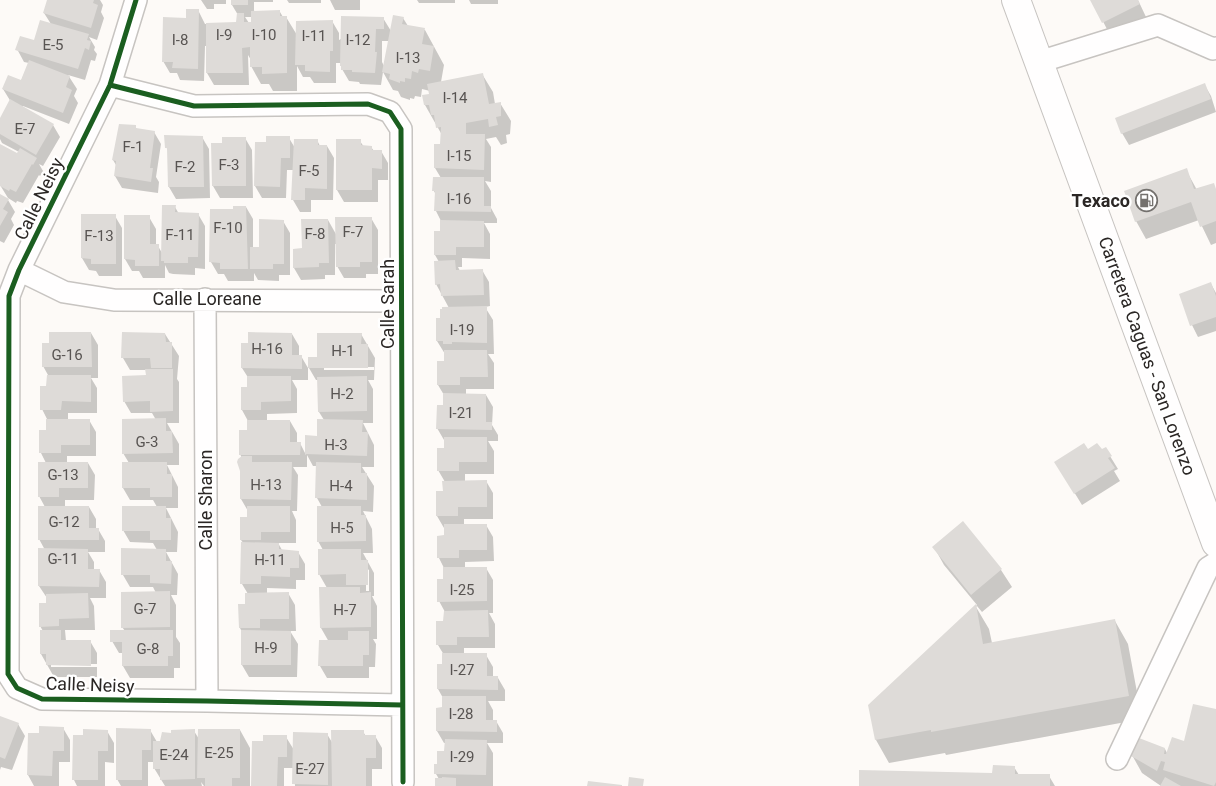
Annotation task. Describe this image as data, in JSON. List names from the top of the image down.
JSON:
{
  "streets": {
    "main road": ["Carretera Caguas - San Lorenzo"],
    "street": [
      "Calle Neisy",
      "Calle Loreane",
      "Calle Sarah",
      "Calle Sharon"
    ]
  },
  "crossings": [
    ["Calle Neisy", "Calle Loreane"],
    ["Calle Neisy", "Calle Sarah"],
    ["Calle Neisy", "Calle Sharon"],
    ["Calle Loreane", "Calle Sarah"],
    ["Calle Loreane", "Calle Sharon"]
  ],
  "places": {
    "fuel station": ["Texaco"]
  },
  "house_numbers": [
    "I-9",
    "I-10",
    "I-11",
    "I-8",
    "I-12",
    "E-5",
    "I-13",
    "I-14",
    "E-7",
    "F-1",
    "I-15",
    "F-3",
    "F-2",
    "F-5",
    "I-16",
    "F-10",
    "F-7",
    "F-8",
    "F-11",
    "F-13",
    "I-19",
    "H-16",
    "H-1",
    "G-16",
    "H-2",
    "I-21",
    "G-3",
    "H-3",
    "G-13",
    "H-13",
    "H-4",
    "G-12",
    "H-5",
    "G-11",
    "H-11",
    "I-25",
    "G-7",
    "H-7",
    "H-9",
    "G-8",
    "I-27",
    "I-28",
    "E-25",
    "E-24",
    "I-29",
    "E-27"
  ]
}
